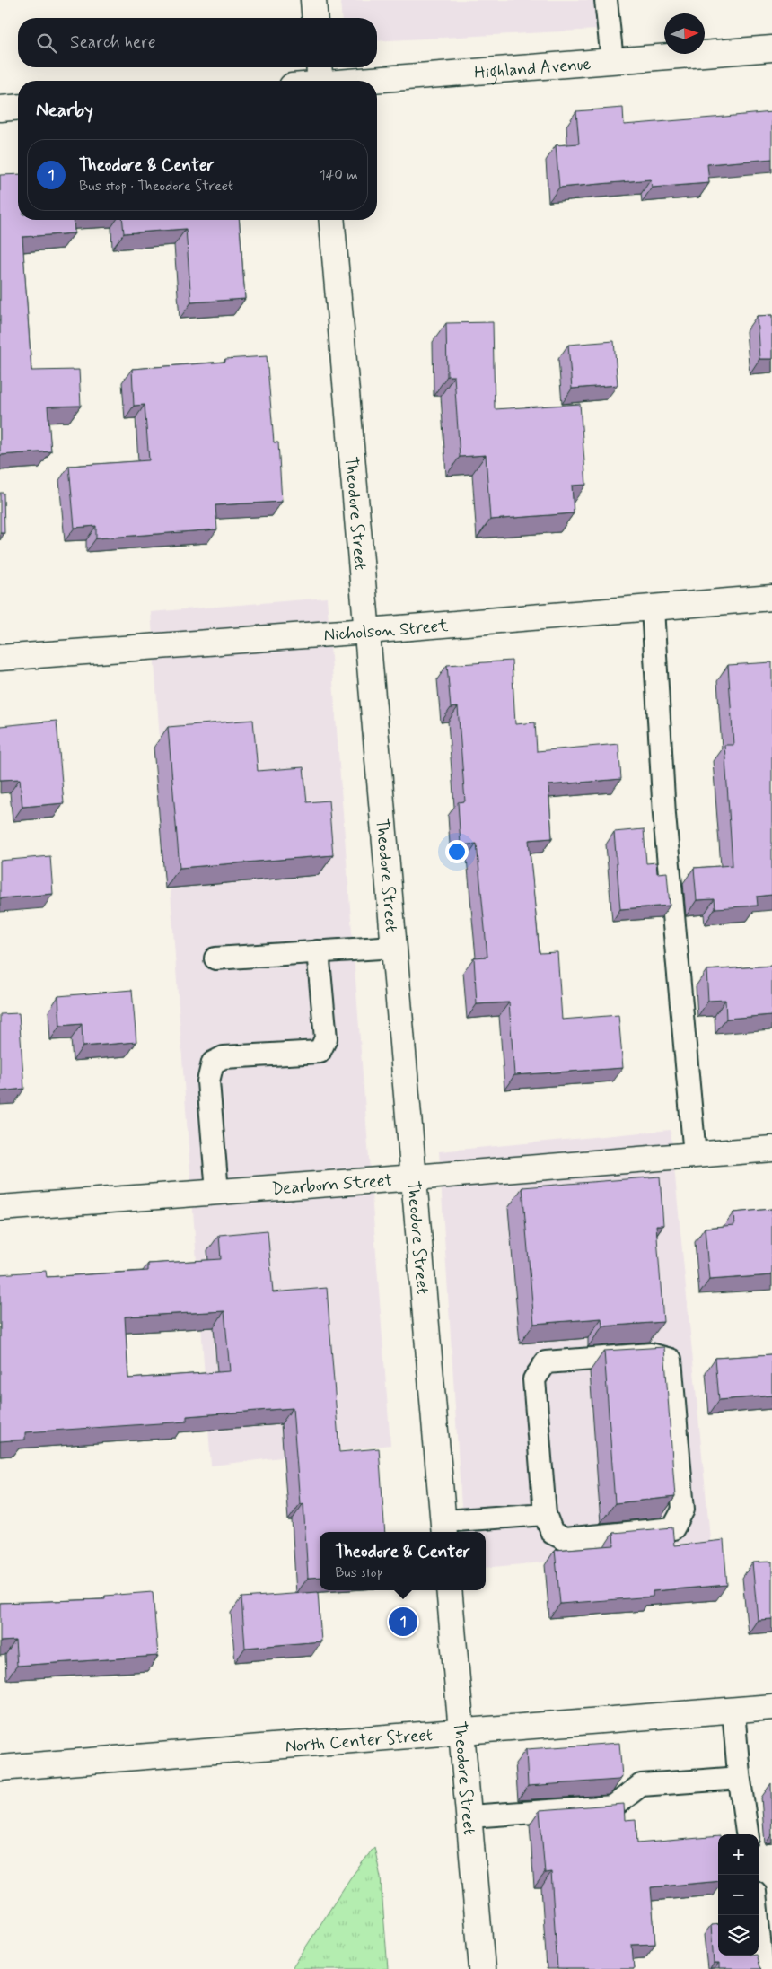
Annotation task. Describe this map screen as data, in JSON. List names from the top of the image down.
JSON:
{
  "streets": {
    "street": [
      "Highland Avenue",
      "Theodore Street",
      "Nicholson Street",
      "Dearborn Street",
      "North Center Street"
    ]
  },
  "crossings": [
    ["Theodore Street", "Nicholson Street"],
    ["Theodore Street", "Dearborn Street"],
    ["Theodore Street", "North Center Street"]
  ],
  "north": "right",
  "page": {
    "search": "Search here",
    "heading": "Nearby",
    "list": [
      {
        "mark": "1",
        "name": "Theodore & Center",
        "note": "Bus stop · Theodore Street",
        "value": "140 m"
      }
    ],
    "popup": ["Theodore & Center", "Bus stop"],
    "pins": "1",
    "map_buttons": ["+", "−"]
  }
}
